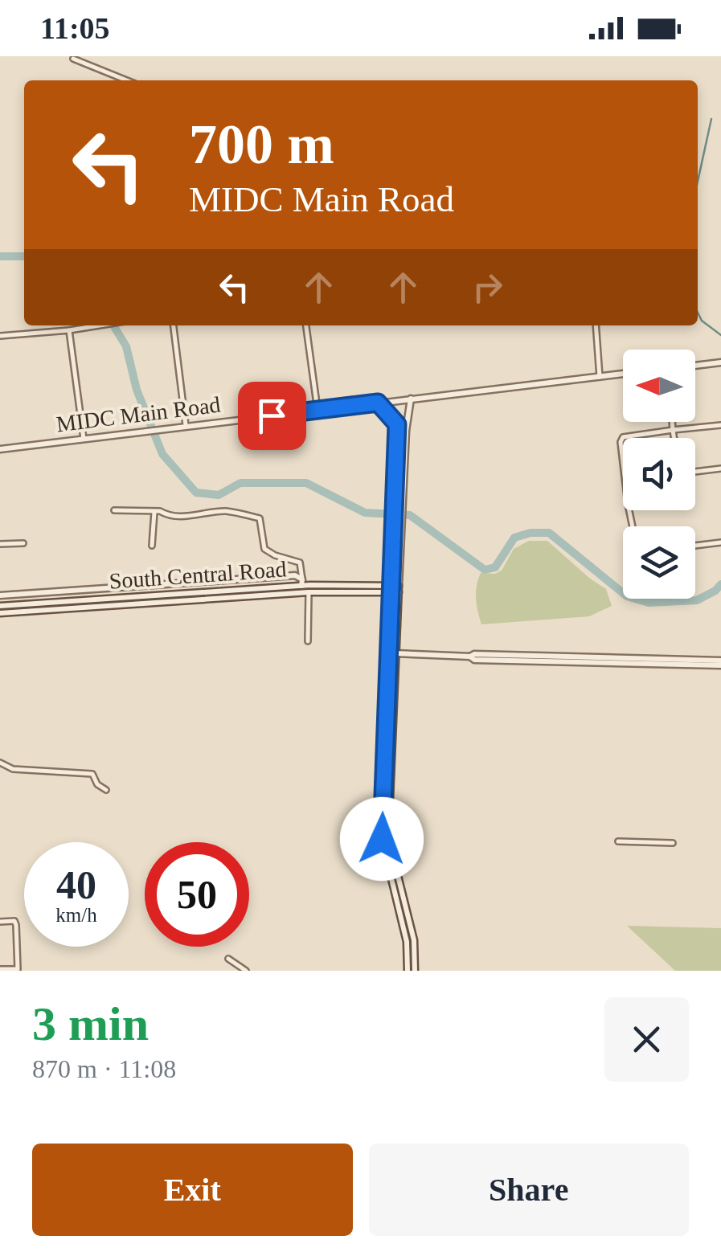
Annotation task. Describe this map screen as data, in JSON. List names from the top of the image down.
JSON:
{
  "streets": {
    "street": ["MIDC Main Road", "South Central Road"]
  },
  "north": "left",
  "page": {
    "status": "11:05",
    "turn": ["700 m", "MIDC Main Road"],
    "speed": "40 km/h",
    "limit": "50",
    "heading": ["3 min", "870 m · 11:08"],
    "buttons": ["Exit", "Share"]
  }
}
